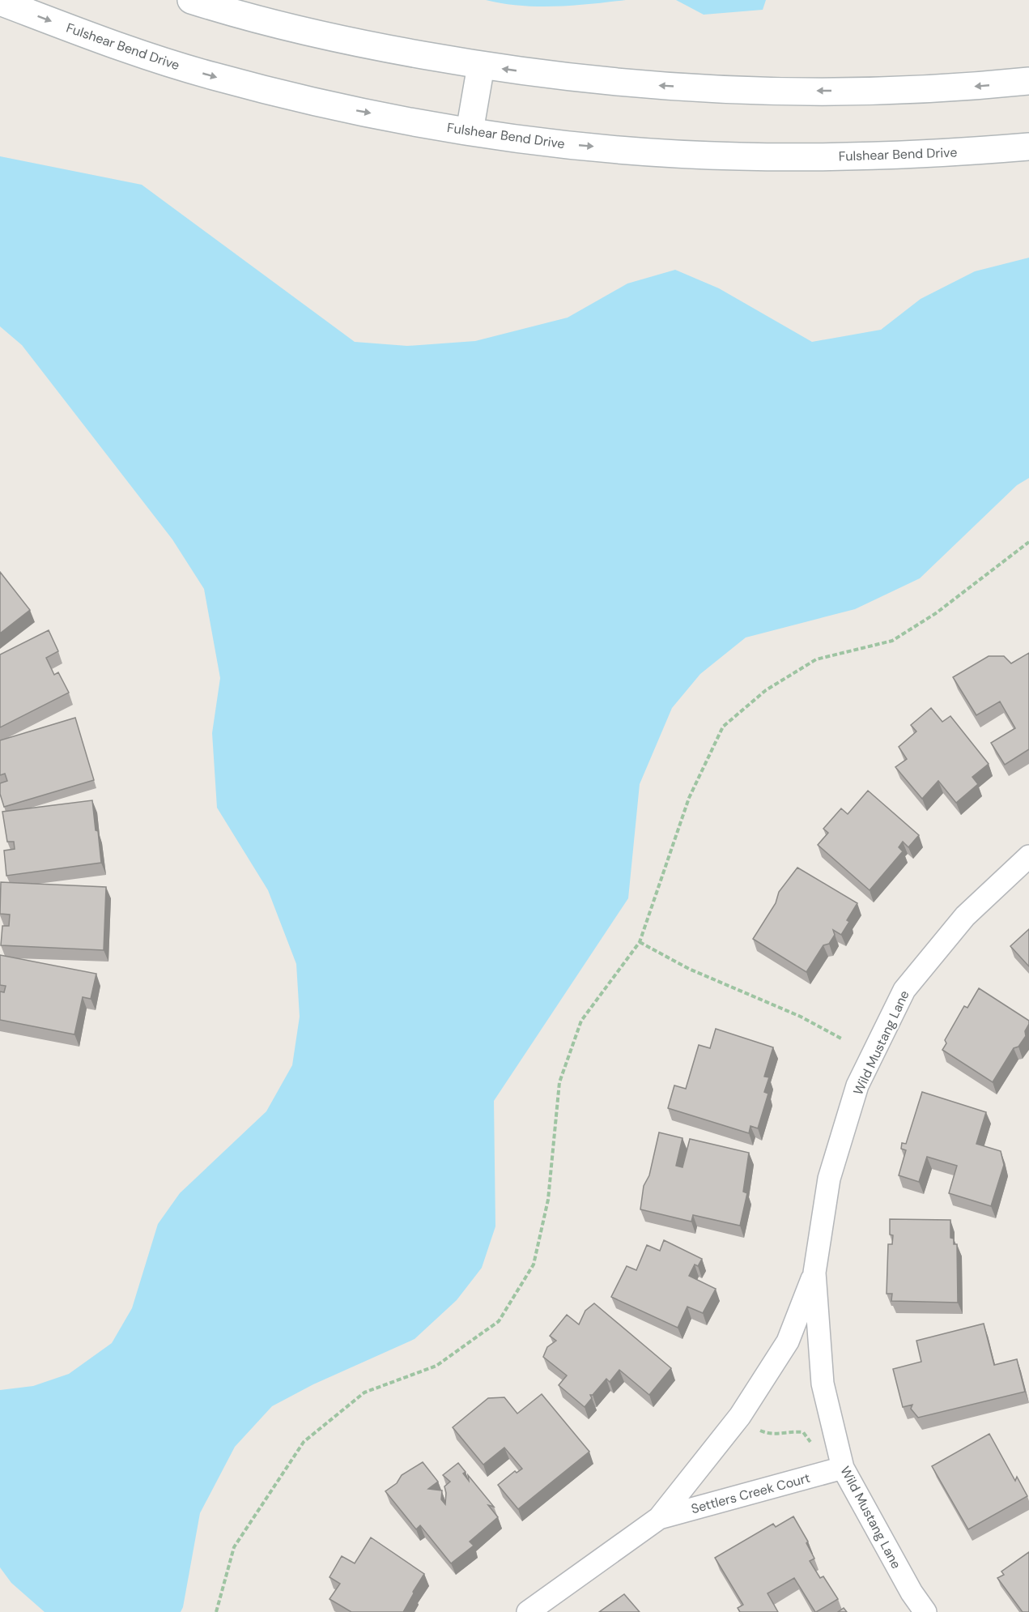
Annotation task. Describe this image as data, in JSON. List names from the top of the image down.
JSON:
{
  "streets": {
    "main road": ["Fulshear Bend Drive"],
    "street": ["Wild Mustang Lane", "Settlers Creek Court"]
  },
  "crossings": [
    ["Wild Mustang Lane", "Settlers Creek Court"]
  ]
}
